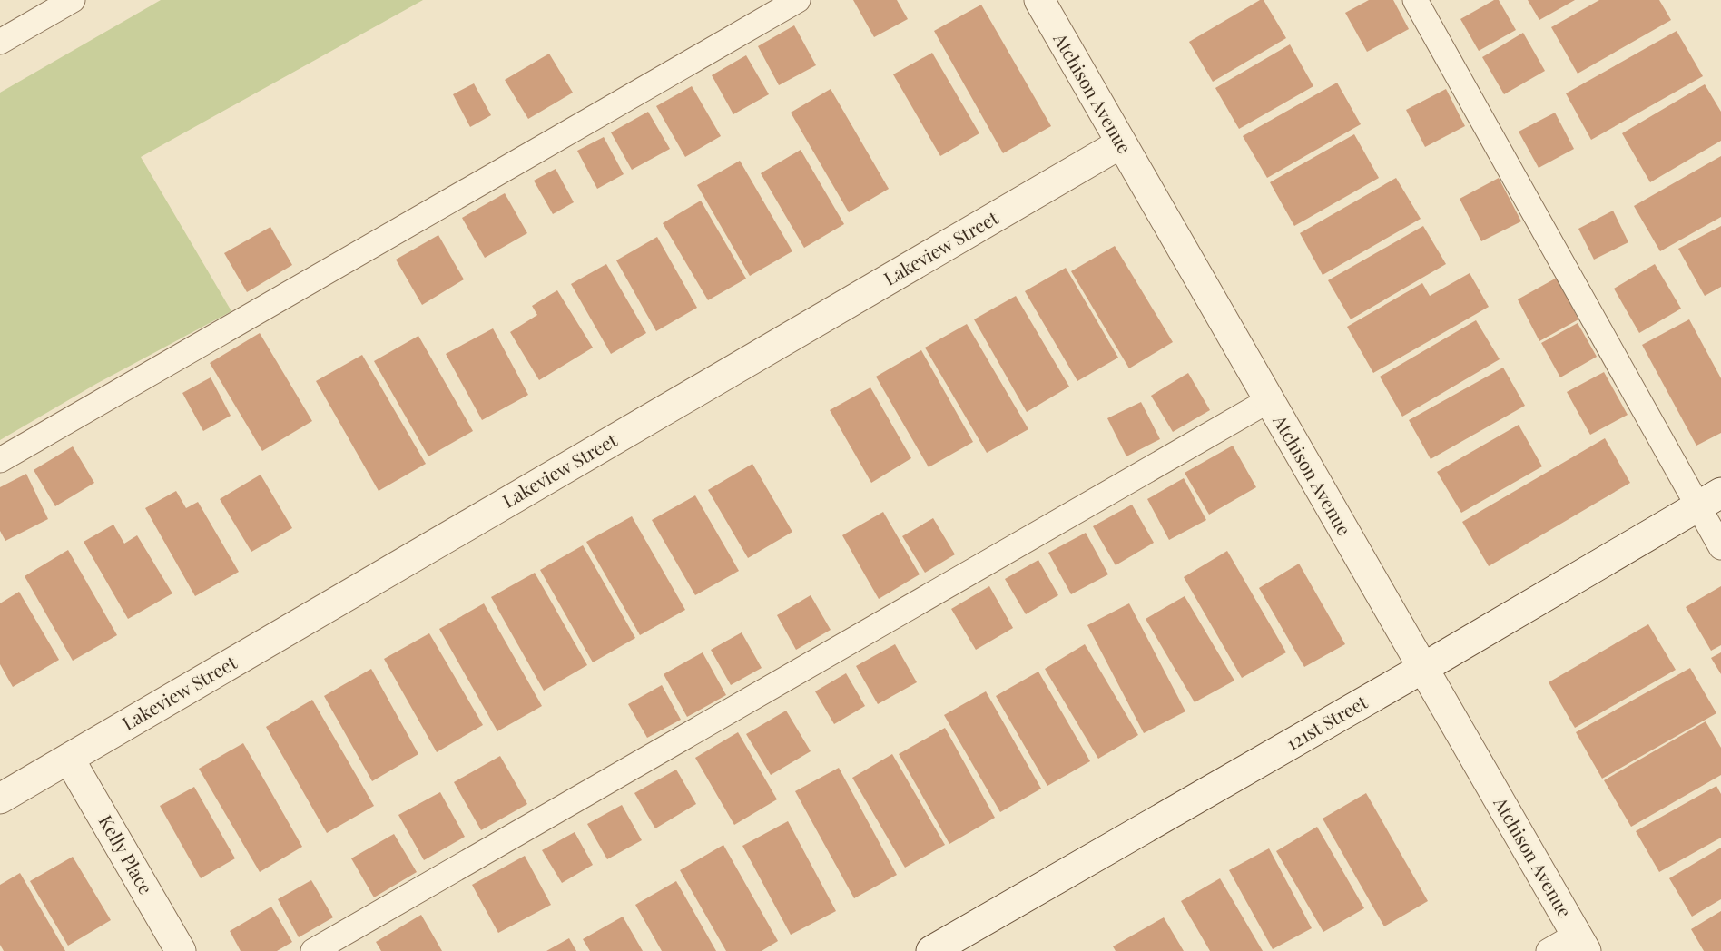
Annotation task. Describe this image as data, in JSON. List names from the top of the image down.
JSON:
{
  "streets": {
    "street": [
      "Atchison Avenue",
      "Lakeview Street",
      "121st Street",
      "Kelly Place"
    ]
  },
  "crossings": [
    ["Atchison Avenue", "Lakeview Street"],
    ["Atchison Avenue", "121st Street"],
    ["Lakeview Street", "Kelly Place"]
  ]
}
